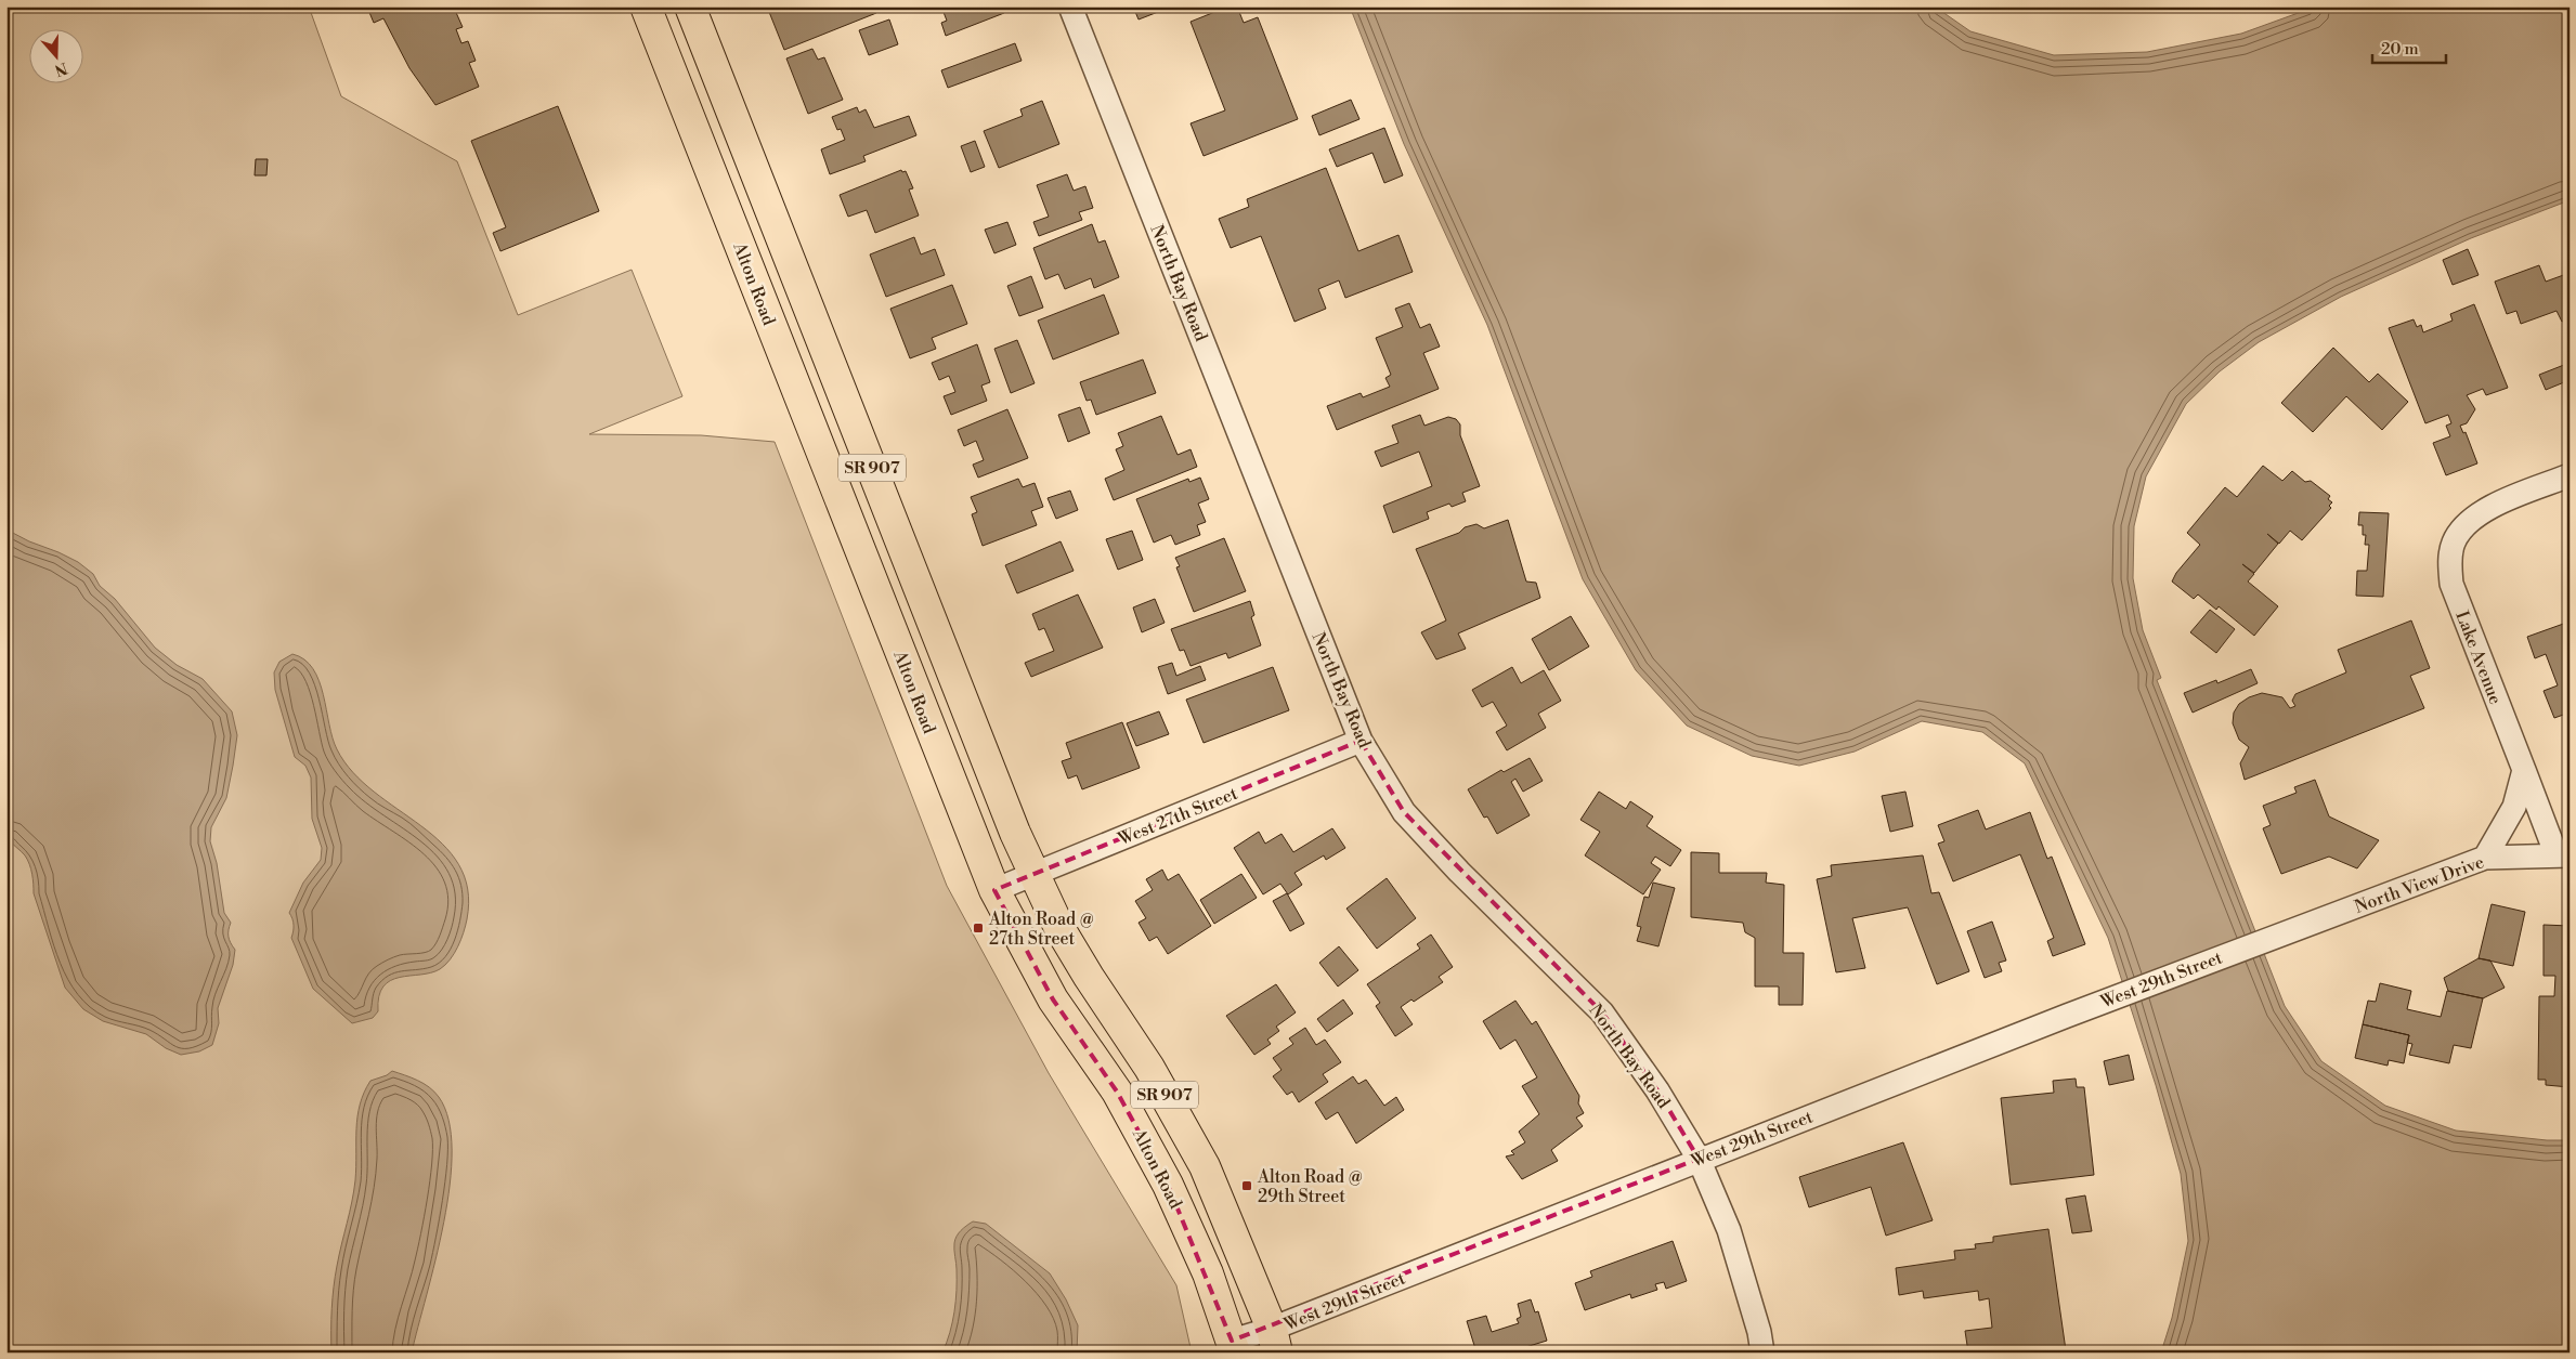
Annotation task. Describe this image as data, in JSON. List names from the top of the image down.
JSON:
{
  "streets": {
    "highway": ["Alton Road", "SR 907"],
    "street": [
      "North Bay Road",
      "Lake Avenue",
      "West 27th Street",
      "North View Drive",
      "West 29th Street"
    ]
  },
  "crossings": [
    ["North Bay Road", "West 27th Street"],
    ["North Bay Road", "West 29th Street"],
    ["Alton Road", "West 27th Street"],
    ["Alton Road", "West 29th Street"],
    ["SR 907", "West 27th Street"],
    ["SR 907", "West 29th Street"],
    ["Lake Avenue", "North View Drive"],
    ["North View Drive", "West 29th Street"]
  ],
  "places": {
    "transit": ["Alton Road @ 27th Street", "Alton Road @ 29th Street"]
  },
  "scale_bar": "20 m",
  "north": "bottom"
}
